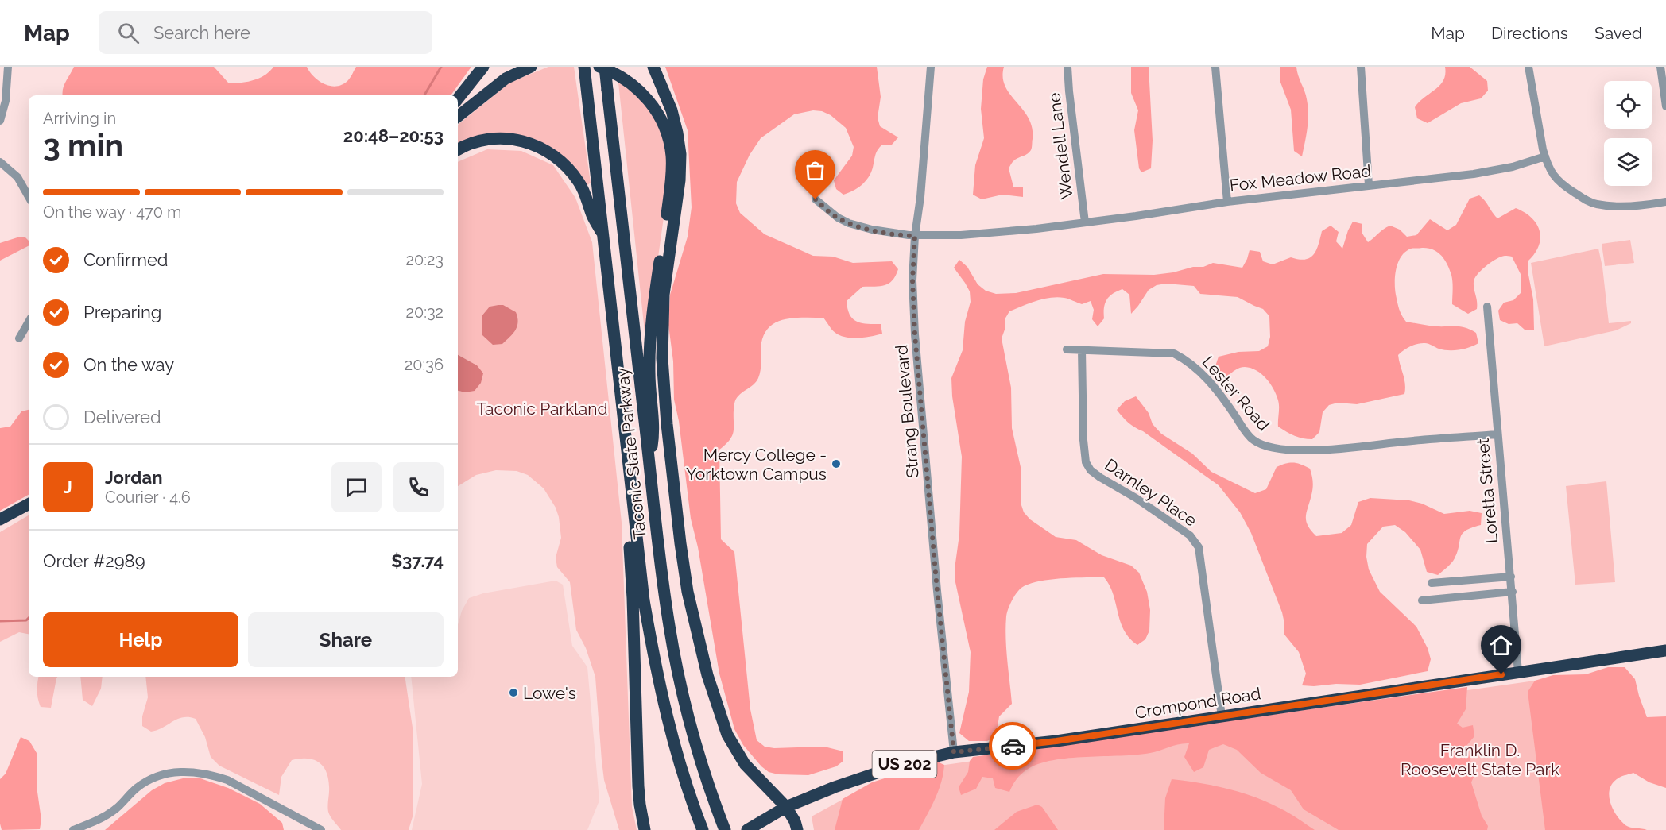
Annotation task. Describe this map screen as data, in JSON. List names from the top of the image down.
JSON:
{
  "streets": {
    "highway": ["Taconic State Parkway", "Crompond Road", "US 202"],
    "street": [
      "Wendell Lane",
      "Fox Meadow Road",
      "Lester Road",
      "Strang Boulevard",
      "Loretta Street",
      "Darnley Place"
    ]
  },
  "crossings": [
    ["Wendell Lane", "Fox Meadow Road"],
    ["Fox Meadow Road", "Strang Boulevard"],
    ["Lester Road", "Loretta Street"],
    ["Lester Road", "Darnley Place"],
    ["Strang Boulevard", "Crompond Road"],
    ["Loretta Street", "Crompond Road"],
    ["Darnley Place", "Crompond Road"]
  ],
  "parks": ["Taconic Parkland", "Franklin D. Roosevelt State Park"],
  "places": ["Mercy College - Yorktown Campus", "Lowe's"],
  "page": {
    "header": "Map",
    "search": "Search here",
    "nav": ["Map", "Directions", "Saved"],
    "heading": ["3 min", "Arriving in", "20:48–20:53"],
    "panel": [
      "Jordan",
      "Courier · 4.6",
      "Order #2989",
      "$37.74"
    ],
    "bar": "On the way · 470 m",
    "list": [
      ["Confirmed", "20:23"],
      ["Preparing", "20:32"],
      ["On the way", "20:36"],
      "Delivered"
    ],
    "round": "J",
    "buttons": ["Help", "Share"]
  }
}
